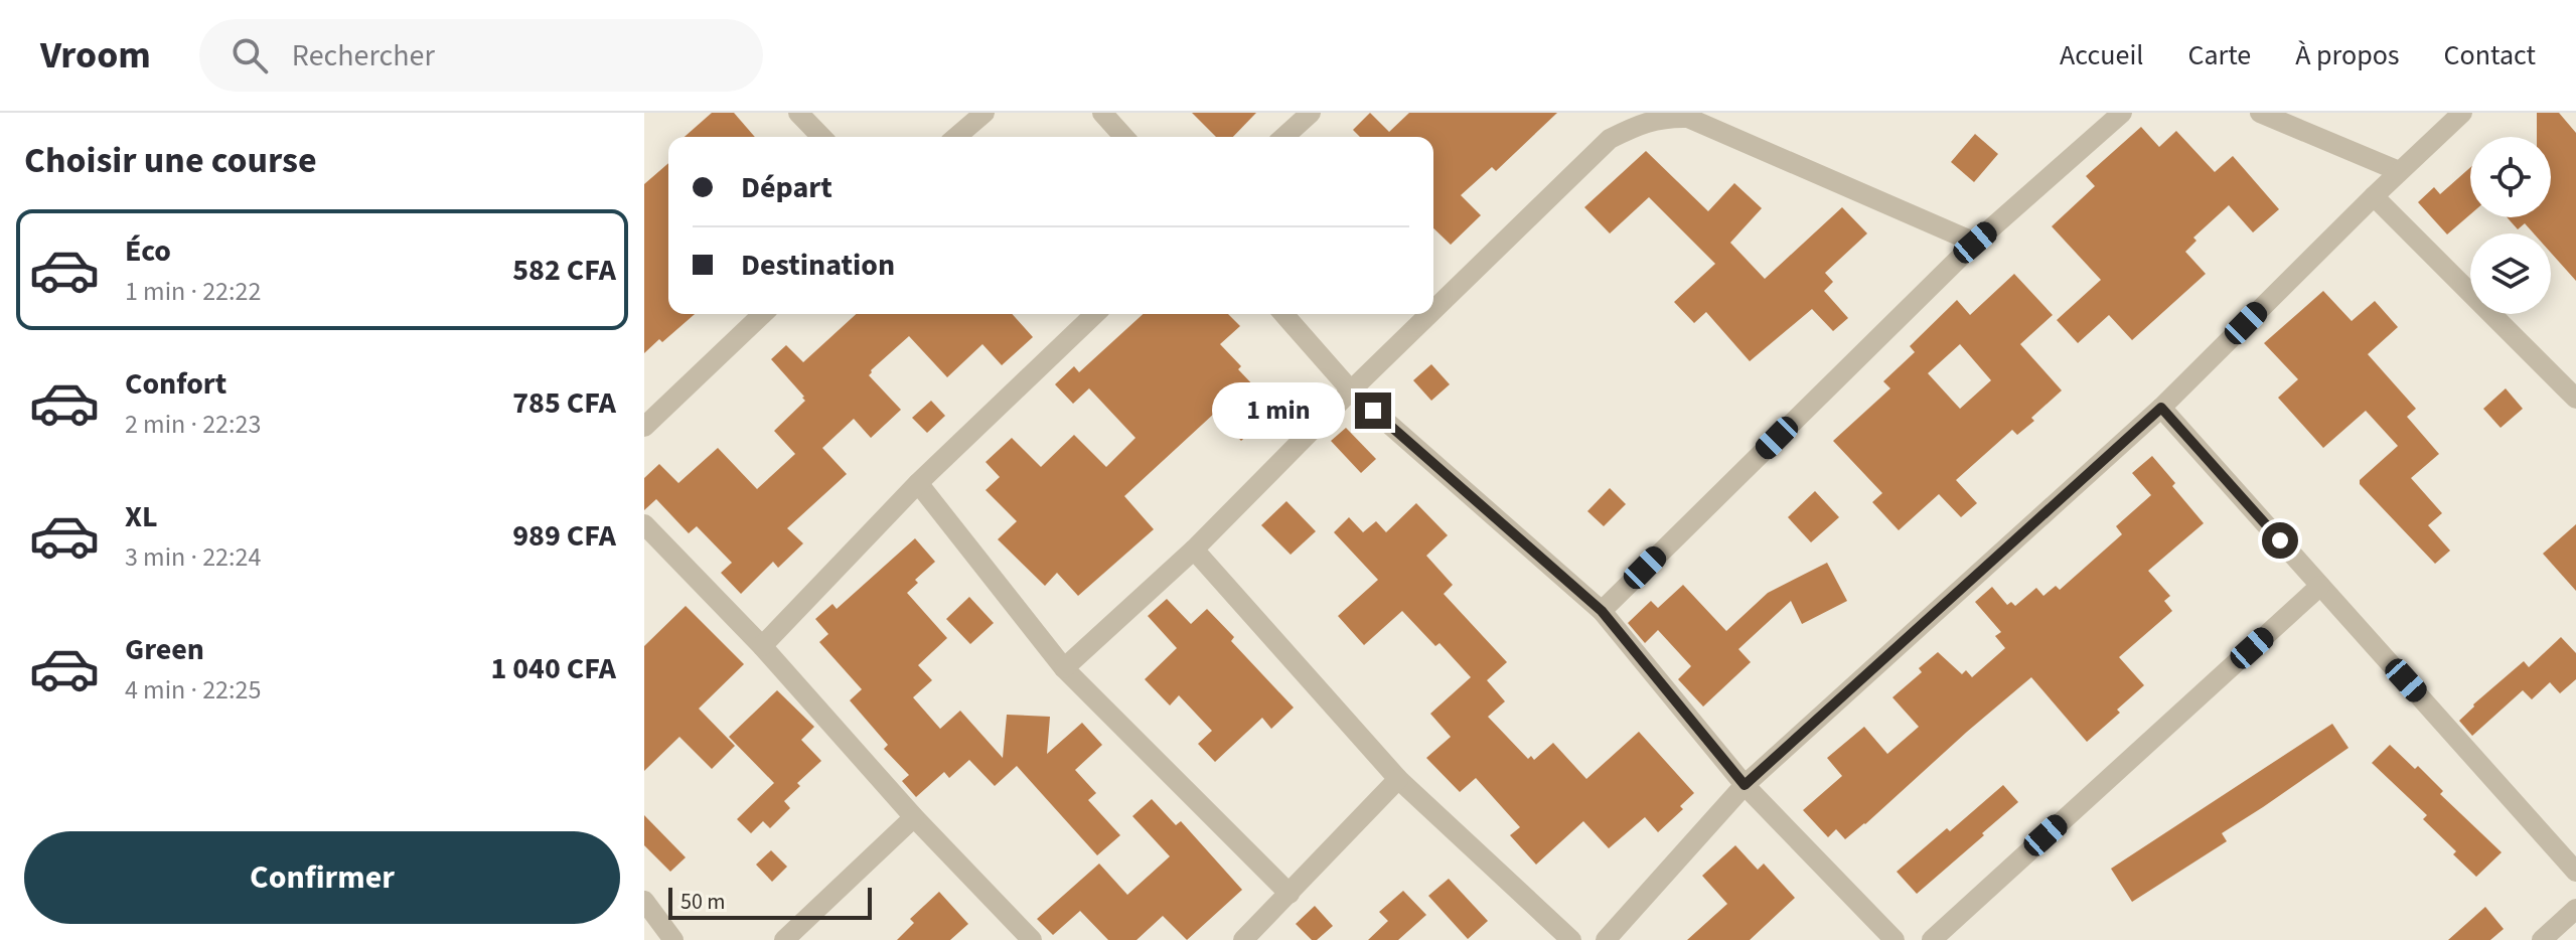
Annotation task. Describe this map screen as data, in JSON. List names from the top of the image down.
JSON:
{
  "scale_bar": "50 m",
  "page": {
    "header": "Vroom",
    "search": "Rechercher",
    "nav": [
      "Accueil",
      "Carte",
      "À propos",
      "Contact"
    ],
    "heading": "Choisir une course",
    "banner": ["Départ", "Destination"],
    "list": [
      {
        "name": "Éco",
        "note": "1 min · 22:22",
        "value": "582 CFA"
      },
      {
        "name": "Confort",
        "note": "2 min · 22:23",
        "value": "785 CFA"
      },
      {
        "name": "XL",
        "note": "3 min · 22:24",
        "value": "989 CFA"
      },
      {
        "name": "Green",
        "note": "4 min · 22:25",
        "value": "1 040 CFA"
      }
    ],
    "bubble": "1 min",
    "buttons": "Confirmer",
    "scale": "50 m"
  }
}
